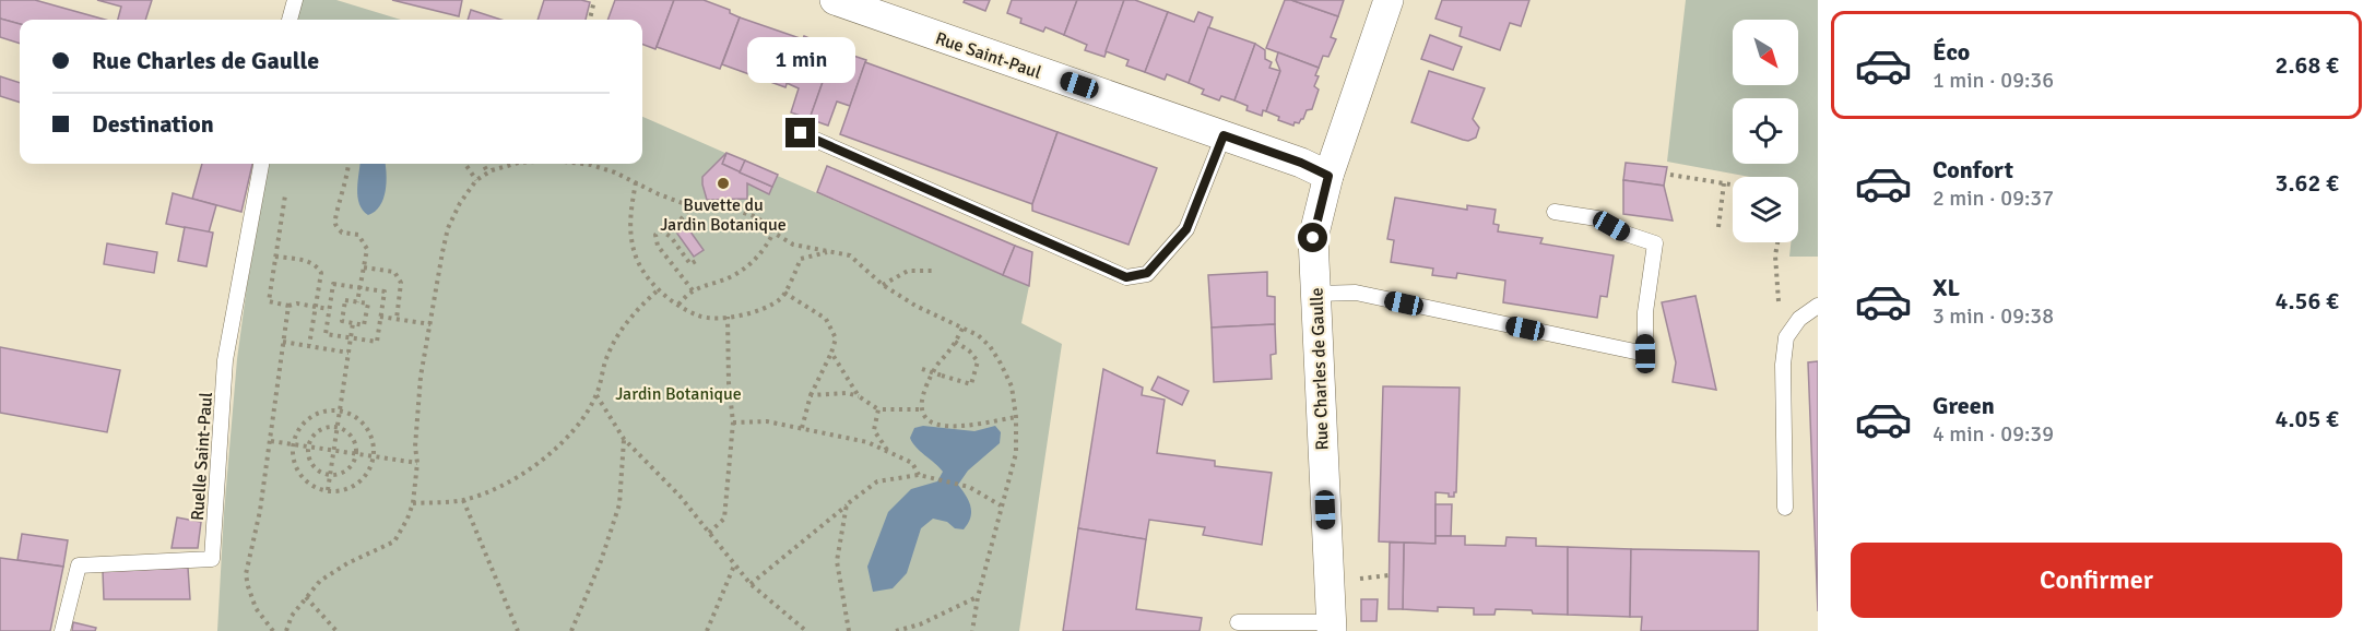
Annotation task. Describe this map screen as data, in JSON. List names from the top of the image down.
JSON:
{
  "streets": {
    "street": ["Rue Saint-Paul", "Rue Charles de Gaulle"],
    "lane": ["Ruelle Saint-Paul"]
  },
  "crossings": [
    ["Rue Saint-Paul", "Rue Charles de Gaulle"]
  ],
  "parks": ["Jardin Botanique"],
  "places": ["Buvette du Jardin Botanique"],
  "north": "bottom right",
  "page": {
    "list": [
      {
        "name": "Éco",
        "note": "1 min · 09:36",
        "value": "2.68 €"
      },
      {
        "name": "Confort",
        "note": "2 min · 09:37",
        "value": "3.62 €"
      },
      {
        "name": "XL",
        "note": "3 min · 09:38",
        "value": "4.56 €"
      },
      {
        "name": "Green",
        "note": "4 min · 09:39",
        "value": "4.05 €"
      }
    ],
    "banner": ["Rue Charles de Gaulle", "Destination"],
    "bubble": "1 min",
    "buttons": "Confirmer"
  }
}
